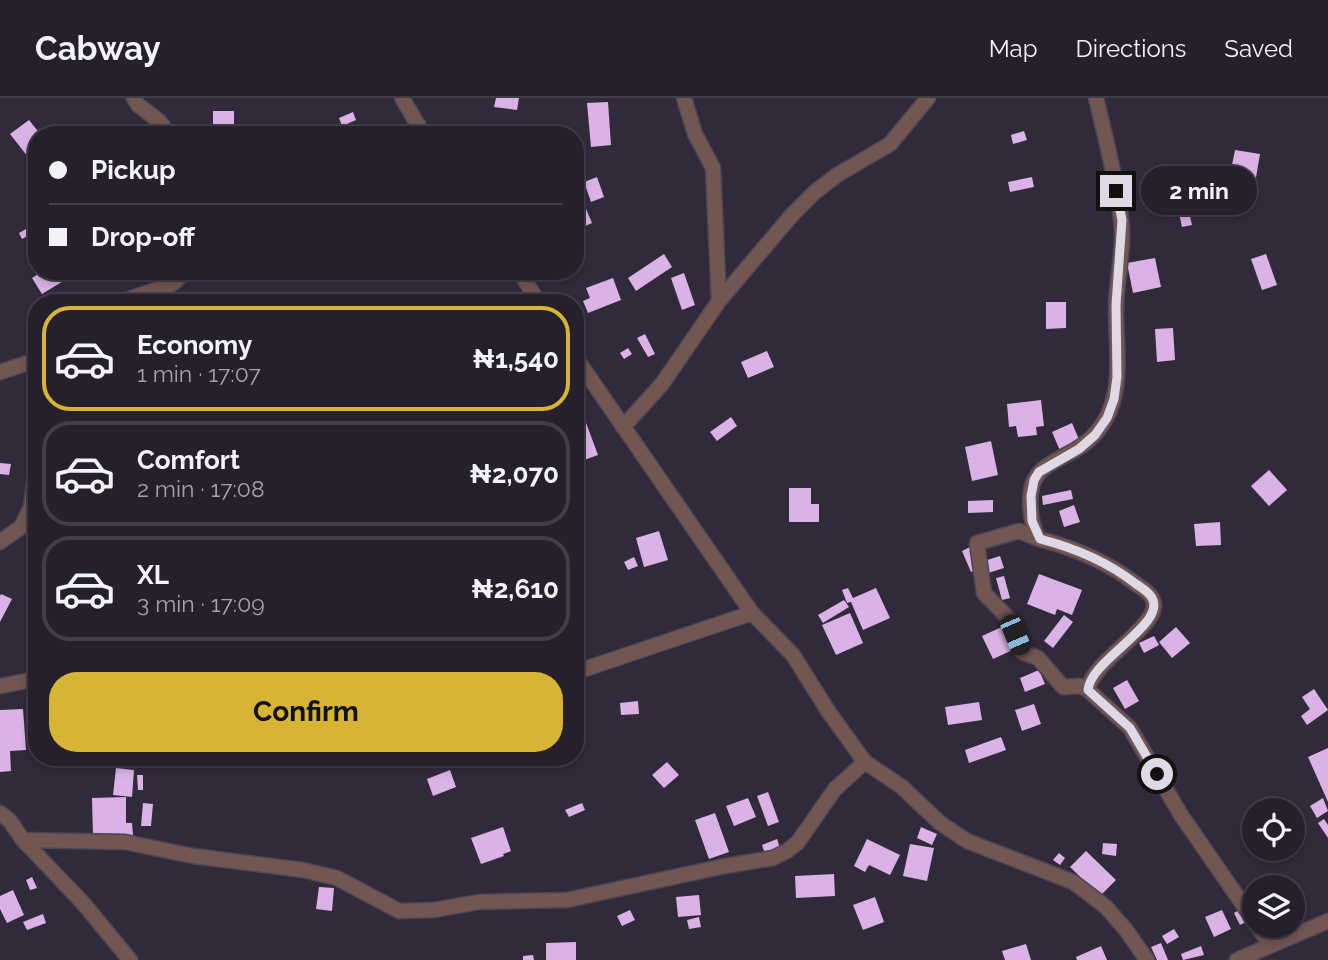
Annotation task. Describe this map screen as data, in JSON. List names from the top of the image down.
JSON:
{
  "page": {
    "header": "Cabway",
    "nav": ["Map", "Directions", "Saved"],
    "banner": ["Pickup", "Drop-off"],
    "bubble": "2 min",
    "list": [
      {
        "name": "Economy",
        "note": "1 min · 17:07",
        "value": "₦1,540"
      },
      {
        "name": "Comfort",
        "note": "2 min · 17:08",
        "value": "₦2,070"
      },
      {
        "name": "XL",
        "note": "3 min · 17:09",
        "value": "₦2,610"
      }
    ],
    "buttons": "Confirm"
  }
}
